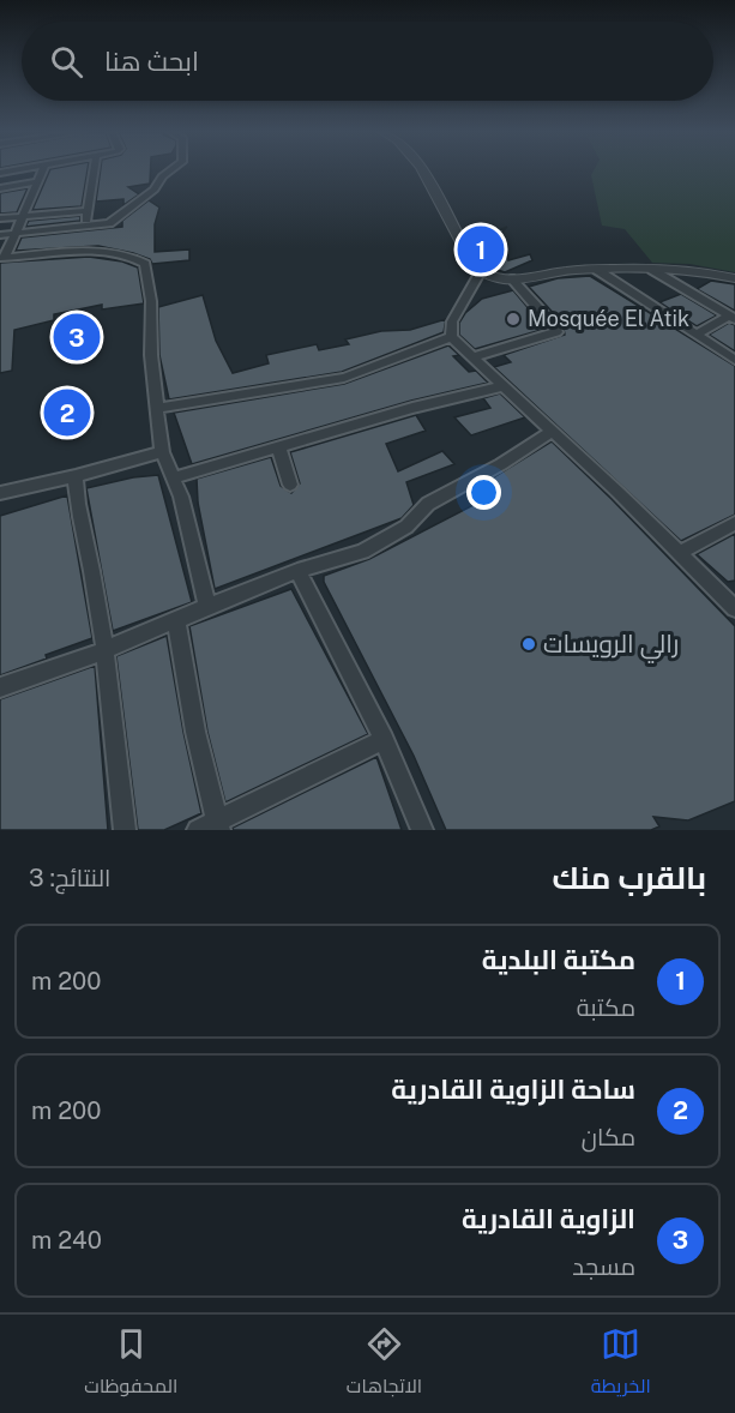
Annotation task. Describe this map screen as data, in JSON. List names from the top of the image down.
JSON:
{
  "places": ["Mosquée El Atik", "رالي الرويسات"],
  "page": {
    "search": "ابحث هنا",
    "pins": ["1", "3", "2"],
    "heading": ["بالقرب منك", "النتائج: 3"],
    "list": [
      {
        "mark": "1",
        "name": "مكتبة البلدية",
        "note": "مكتبة",
        "value": "200 m"
      },
      {
        "mark": "2",
        "name": "ساحة الزاوية القادرية",
        "note": "مكان",
        "value": "200 m"
      },
      {
        "mark": "3",
        "name": "الزاوية القادرية",
        "note": "مسجد",
        "value": "240 m"
      }
    ],
    "nav": ["الخريطة", "الاتجاهات", "المحفوظات"]
  }
}
